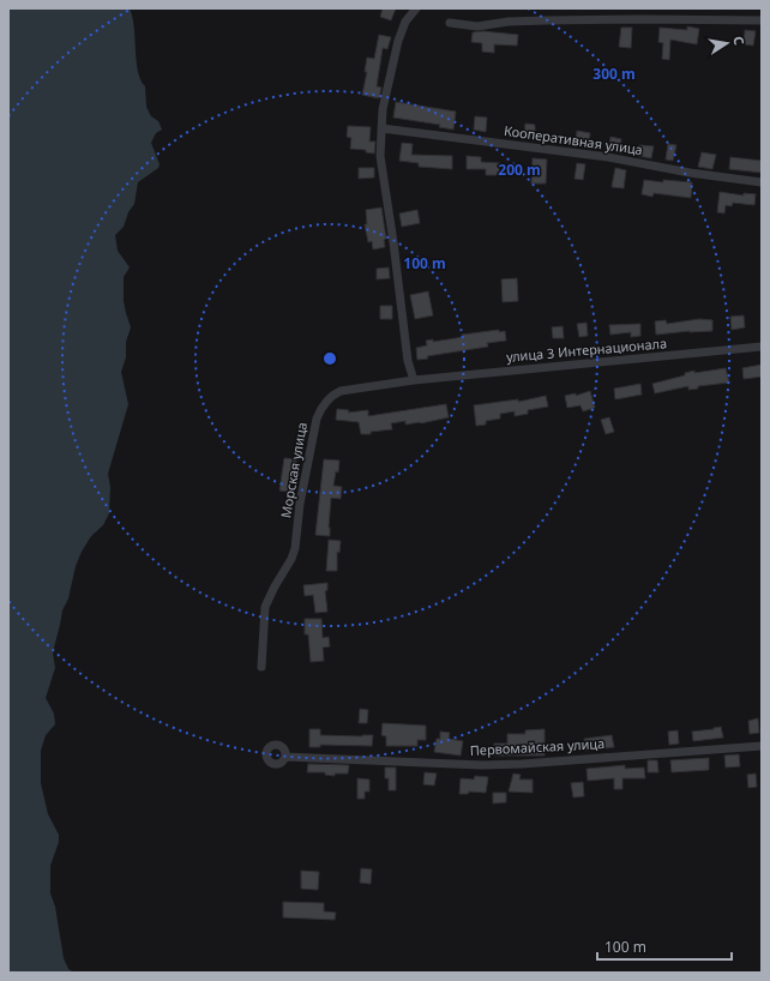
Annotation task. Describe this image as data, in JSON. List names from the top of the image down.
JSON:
{
  "streets": {
    "street": [
      "Кооперативная улица",
      "улица 3 Интернационала",
      "Морская улица",
      "Первомайская улица"
    ]
  },
  "crossings": [
    ["улица 3 Интернационала", "Морская улица"]
  ],
  "scale_bar": "100 m",
  "north": "right",
  "rings": ["300 m", "200 m", "100 m"]
}
